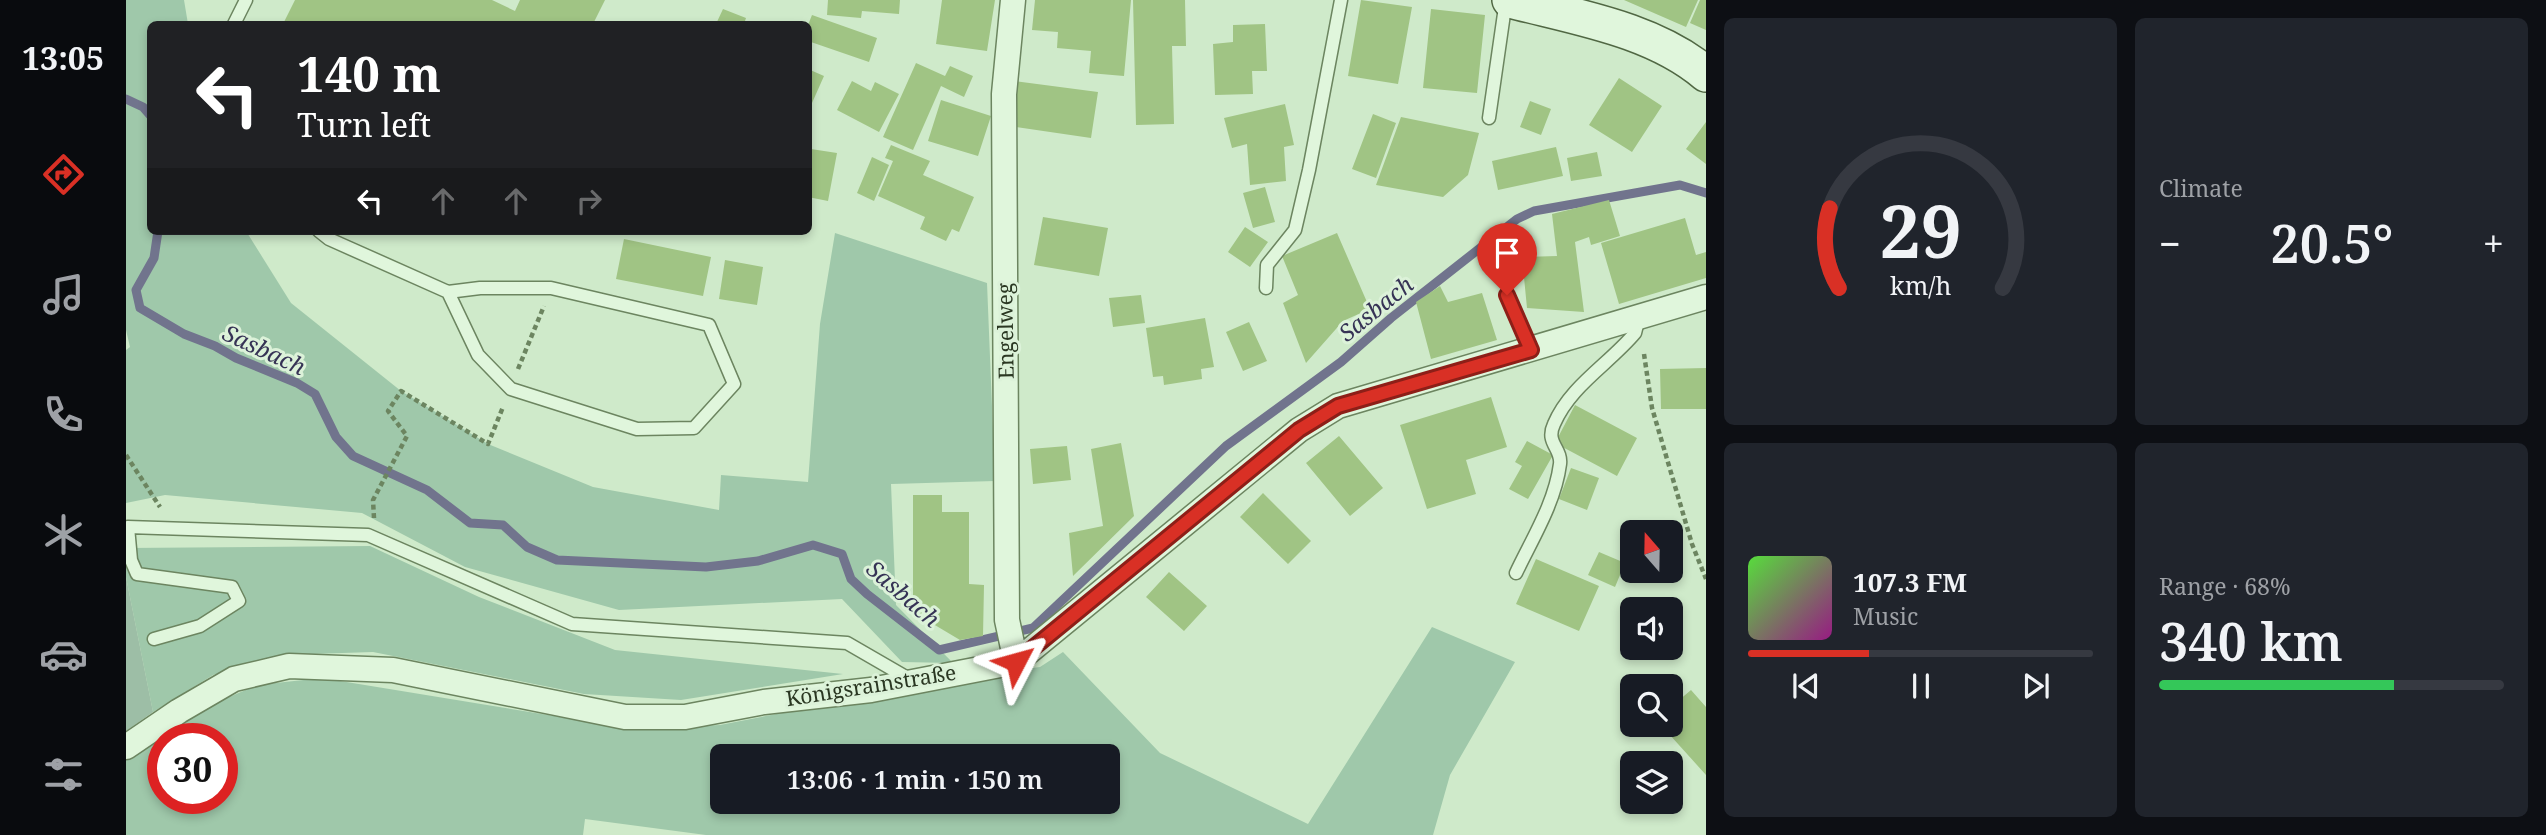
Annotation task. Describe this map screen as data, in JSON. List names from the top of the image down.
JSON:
{
  "streets": {
    "street": ["Engelweg", "Königsrainstraße"]
  },
  "crossings": [
    ["Engelweg", "Königsrainstraße"]
  ],
  "water": ["Sasbach"],
  "north": "top",
  "page": {
    "tabs": "13:05",
    "tile": [
      "Climate",
      ["Range · 68%", "340 km"]
    ],
    "turn": ["140 m", "Turn left"],
    "heat": ["−", "20.5°", "+"],
    "song": ["107.3 FM", "Music"],
    "limit": "30",
    "trip": "13:06 · 1 min · 150 m",
    "gauge": ["29", "km/h"]
  }
}
